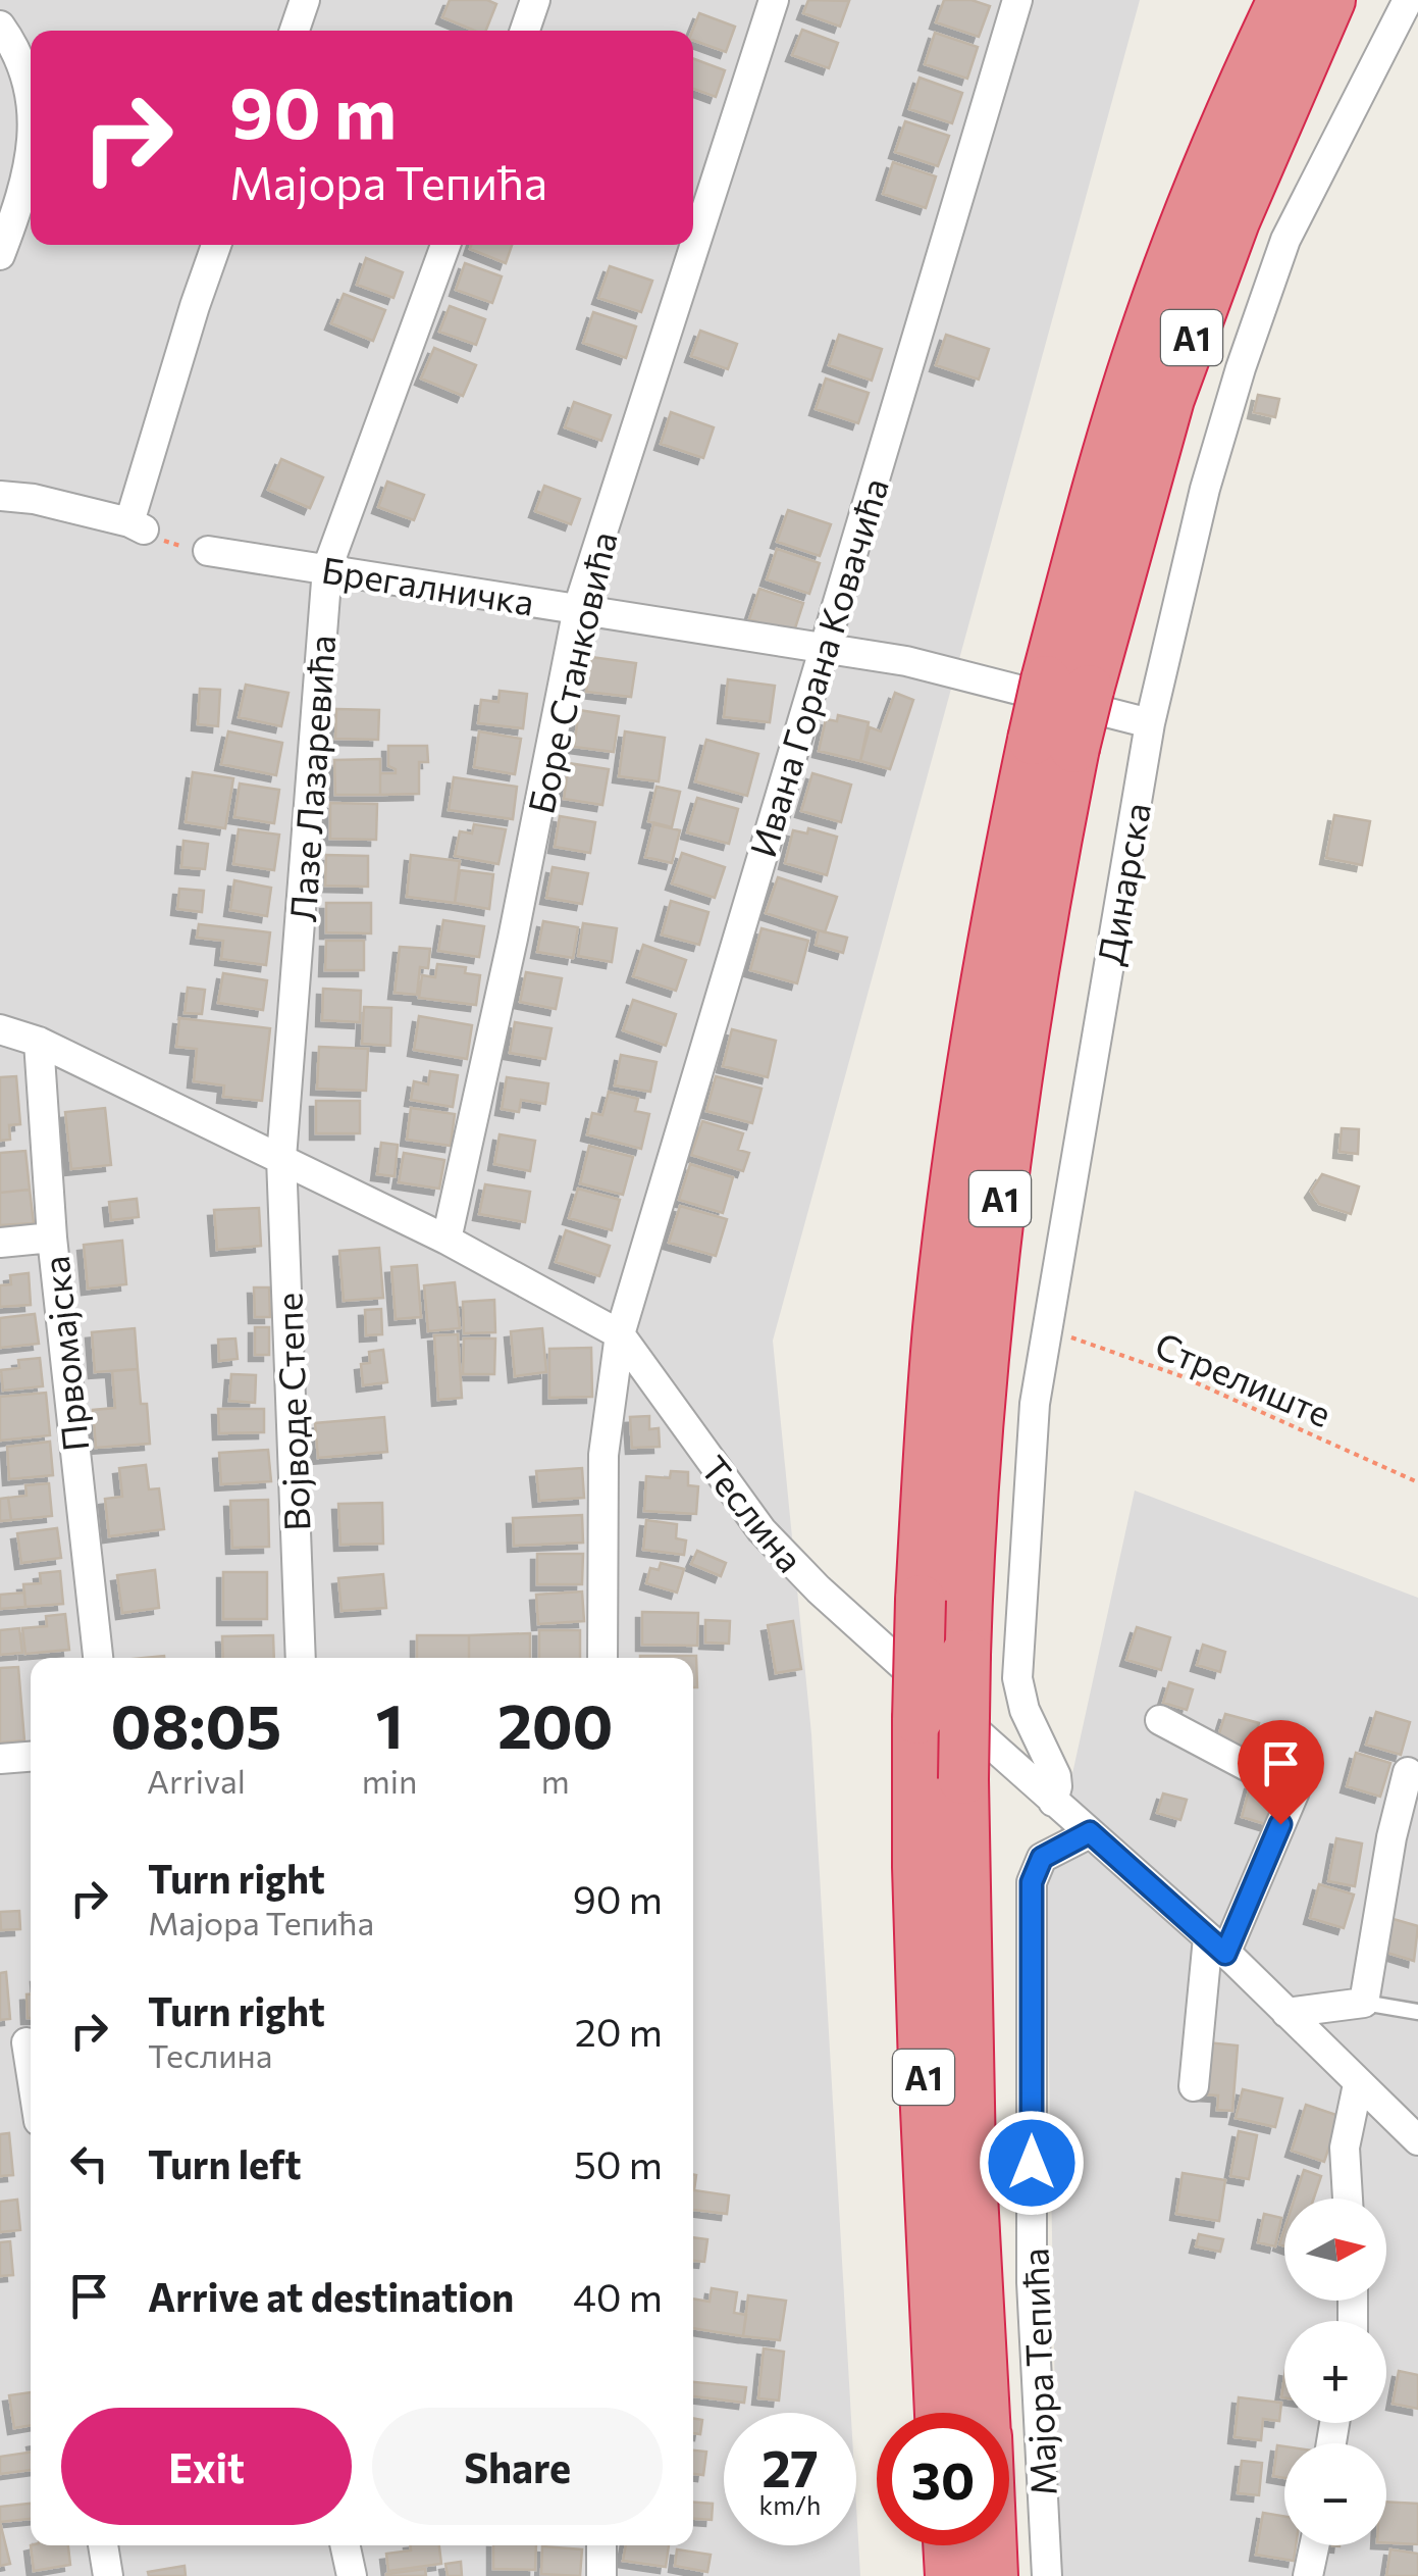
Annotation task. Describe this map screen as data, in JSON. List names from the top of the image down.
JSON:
{
  "streets": {
    "highway": ["A1"],
    "street": [
      "Брегалничка",
      "Ивана Горана Ковачића",
      "Боре Станковића",
      "Лазе Лазаревића",
      "Динарска",
      "Првомајска",
      "Војводе Степе",
      "Теслина",
      "Мајора Тепића"
    ],
    "path": ["Стрелиште"]
  },
  "crossings": [
    ["Брегалничка", "Ивана Горана Ковачића"],
    ["Брегалничка", "Боре Станковића"],
    ["Брегалничка", "Лазе Лазаревића"],
    ["Брегалничка", "Динарска"],
    ["Ивана Горана Ковачића", "Теслина"],
    ["Боре Станковића", "Теслина"],
    ["Лазе Лазаревића", "Војводе Степе"],
    ["Лазе Лазаревића", "Теслина"],
    ["Динарска", "Стрелиште"],
    ["Динарска", "Теслина"],
    ["Првомајска", "Теслина"],
    ["Војводе Степе", "Теслина"],
    ["Теслина", "Мајора Тепића"]
  ],
  "north": "right",
  "page": {
    "turn": ["90 m", "Мајора Тепића"],
    "eta": [
      "08:05",
      "Arrival",
      "1",
      "min",
      "200",
      "m"
    ],
    "list": [
      {
        "name": "Turn right",
        "note": "Мајора Тепића",
        "value": "90 m"
      },
      {
        "name": "Turn right",
        "note": "Теслина",
        "value": "20 m"
      },
      {
        "name": "Turn left",
        "value": "50 m"
      },
      {
        "name": "Arrive at destination",
        "value": "40 m"
      }
    ],
    "map_buttons": ["+", "−"],
    "buttons": ["Exit", "Share"],
    "speed": "27 km/h",
    "limit": "30"
  }
}
